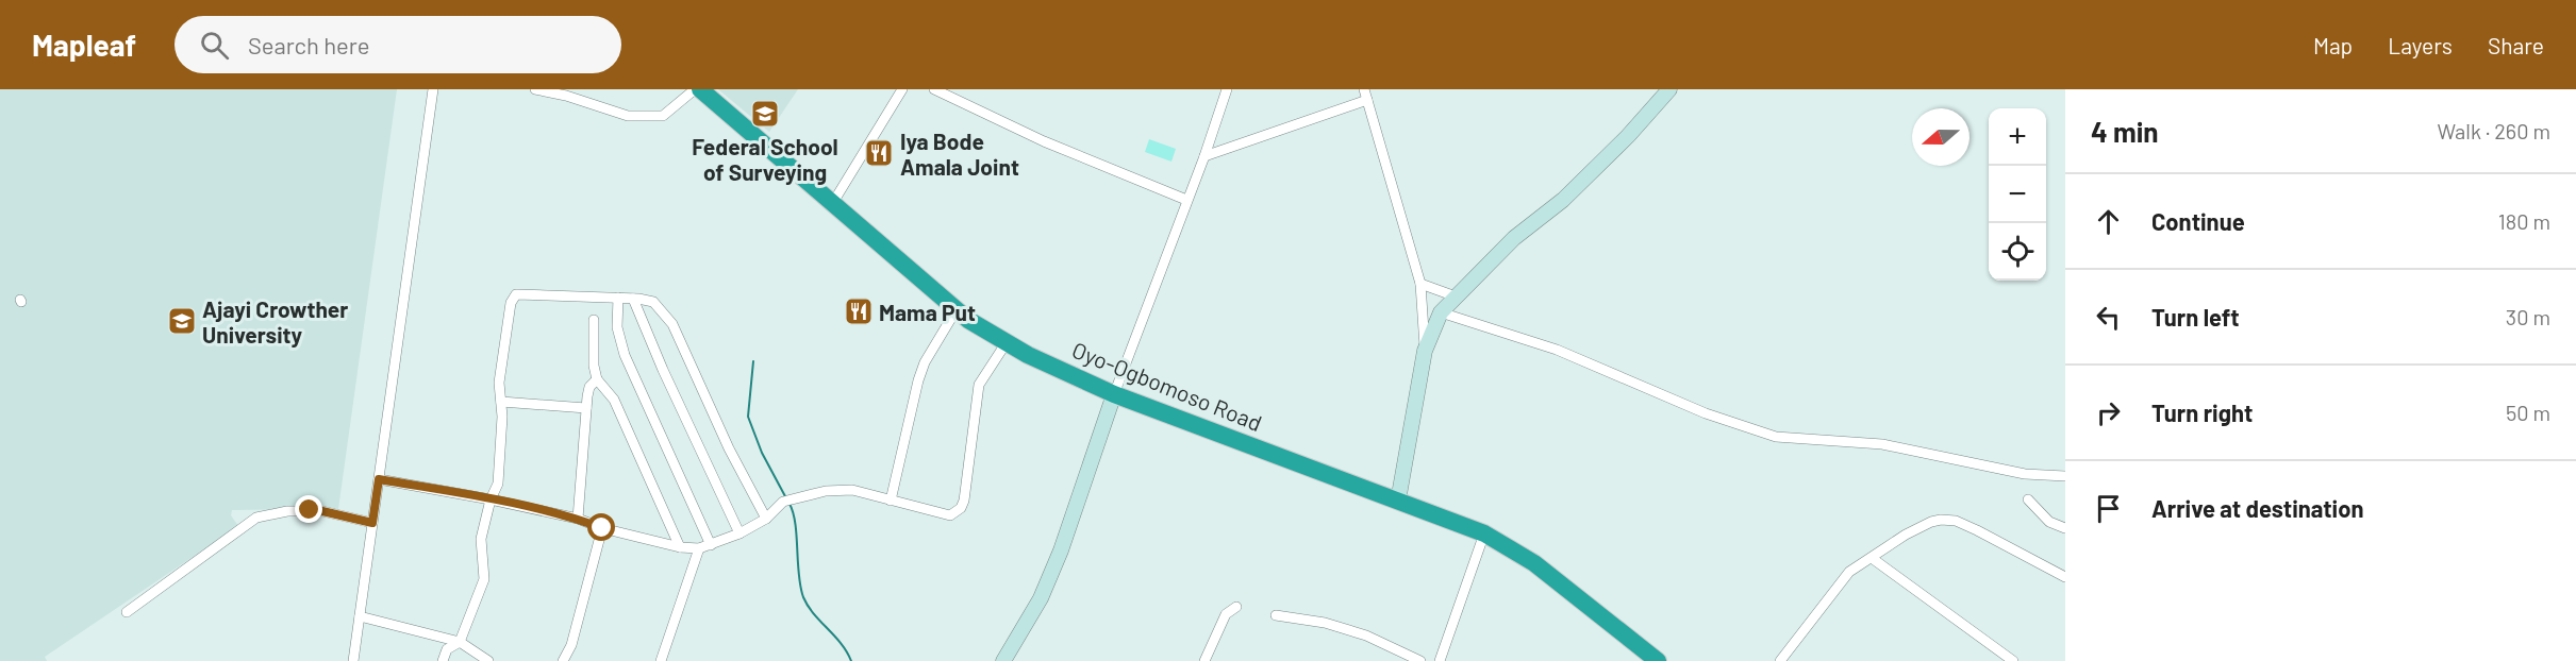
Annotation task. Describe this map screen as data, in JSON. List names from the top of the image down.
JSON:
{
  "streets": {
    "highway": ["Oyo-Ogbomoso Road"]
  },
  "places": {
    "school or university": ["Federal School of Surveying", "Ajayi Crowther University"],
    "restaurant": ["Iya Bode Amala Joint", "Mama Put"]
  },
  "north": "left",
  "page": {
    "header": "Mapleaf",
    "search": "Search here",
    "nav": ["Map", "Layers", "Share"],
    "heading": ["4 min", "Walk · 260 m"],
    "map_buttons": ["+", "−"],
    "list": [
      ["Continue", "180 m"],
      ["Turn left", "30 m"],
      ["Turn right", "50 m"],
      "Arrive at destination"
    ]
  }
}
